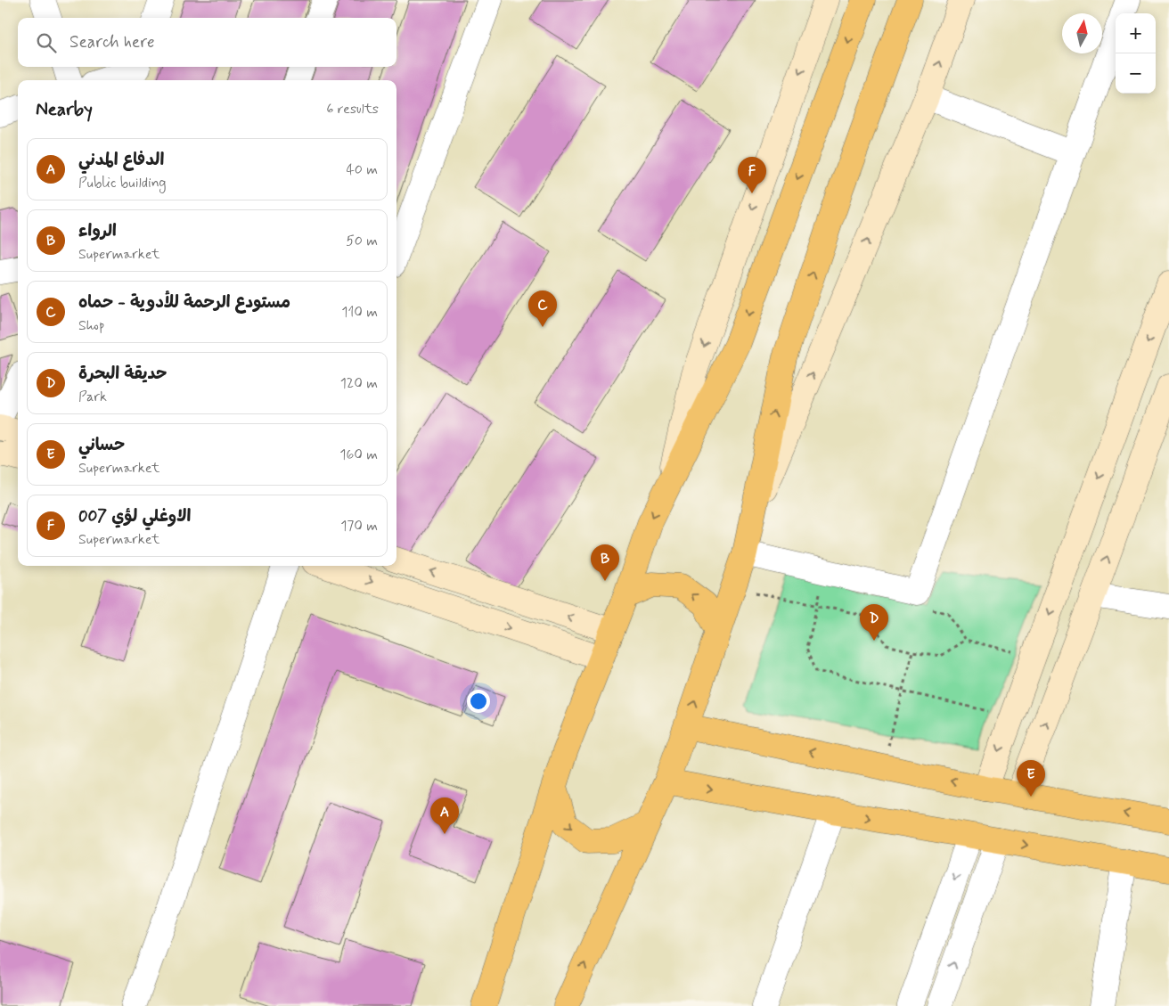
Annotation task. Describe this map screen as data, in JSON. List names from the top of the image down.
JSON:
{
  "north": "top",
  "page": {
    "map_buttons": ["+", "−"],
    "search": "Search here",
    "heading": ["Nearby", "6 results"],
    "list": [
      {
        "mark": "A",
        "name": "الدفاع المدني",
        "note": "Public building",
        "value": "40 m"
      },
      {
        "mark": "B",
        "name": "الرواء",
        "note": "Supermarket",
        "value": "50 m"
      },
      {
        "mark": "C",
        "name": "مستودع الرحمة للأدوية - حماه",
        "note": "Shop",
        "value": "110 m"
      },
      {
        "mark": "D",
        "name": "حديقة البحرة",
        "note": "Park",
        "value": "120 m"
      },
      {
        "mark": "E",
        "name": "حساني",
        "note": "Supermarket",
        "value": "160 m"
      },
      {
        "mark": "F",
        "name": "الاوغلي لؤي 007",
        "note": "Supermarket",
        "value": "170 m"
      }
    ],
    "pins": [
      "F",
      "C",
      "B",
      "D",
      "E",
      "A"
    ]
  }
}
